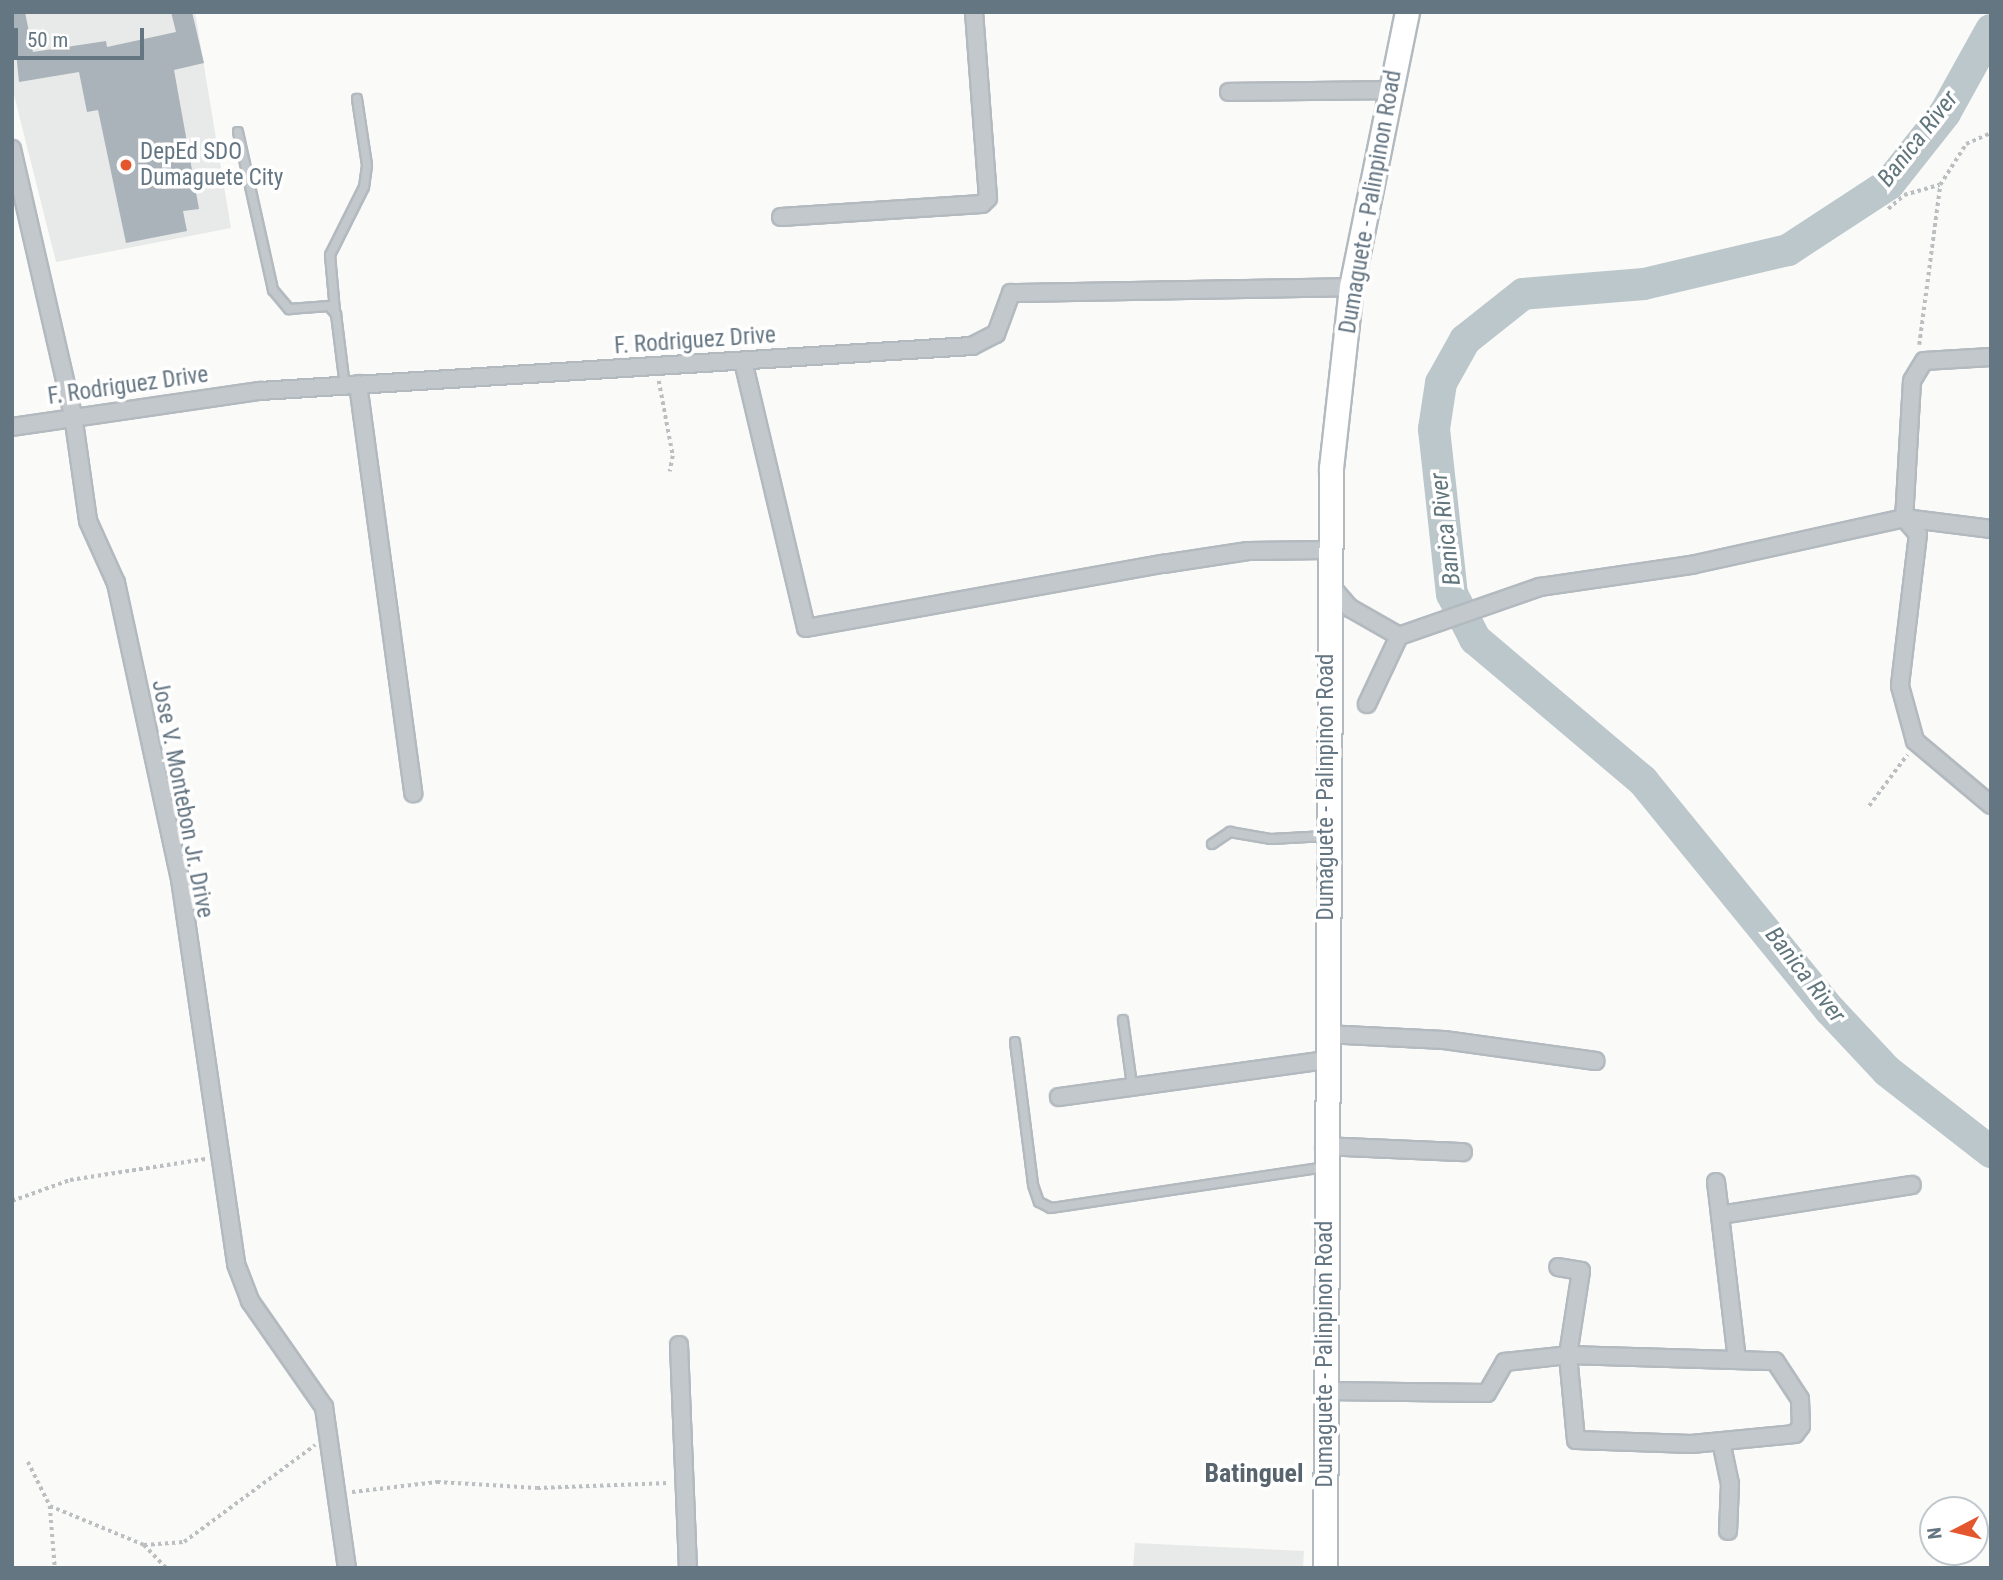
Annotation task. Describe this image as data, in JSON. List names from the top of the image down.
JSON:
{
  "streets": {
    "main road": ["Dumaguete - Palinpinon Road"],
    "street": ["F. Rodriguez Drive", "Jose V. Montebon Jr. Drive"]
  },
  "crossings": [
    ["Dumaguete - Palinpinon Road", "F. Rodriguez Drive"],
    ["F. Rodriguez Drive", "Jose V. Montebon Jr. Drive"]
  ],
  "districts": ["Batinguel"],
  "water": ["Banica River"],
  "places": ["DepEd SDO Dumaguete City"],
  "scale_bar": "50 m",
  "north": "left"
}
